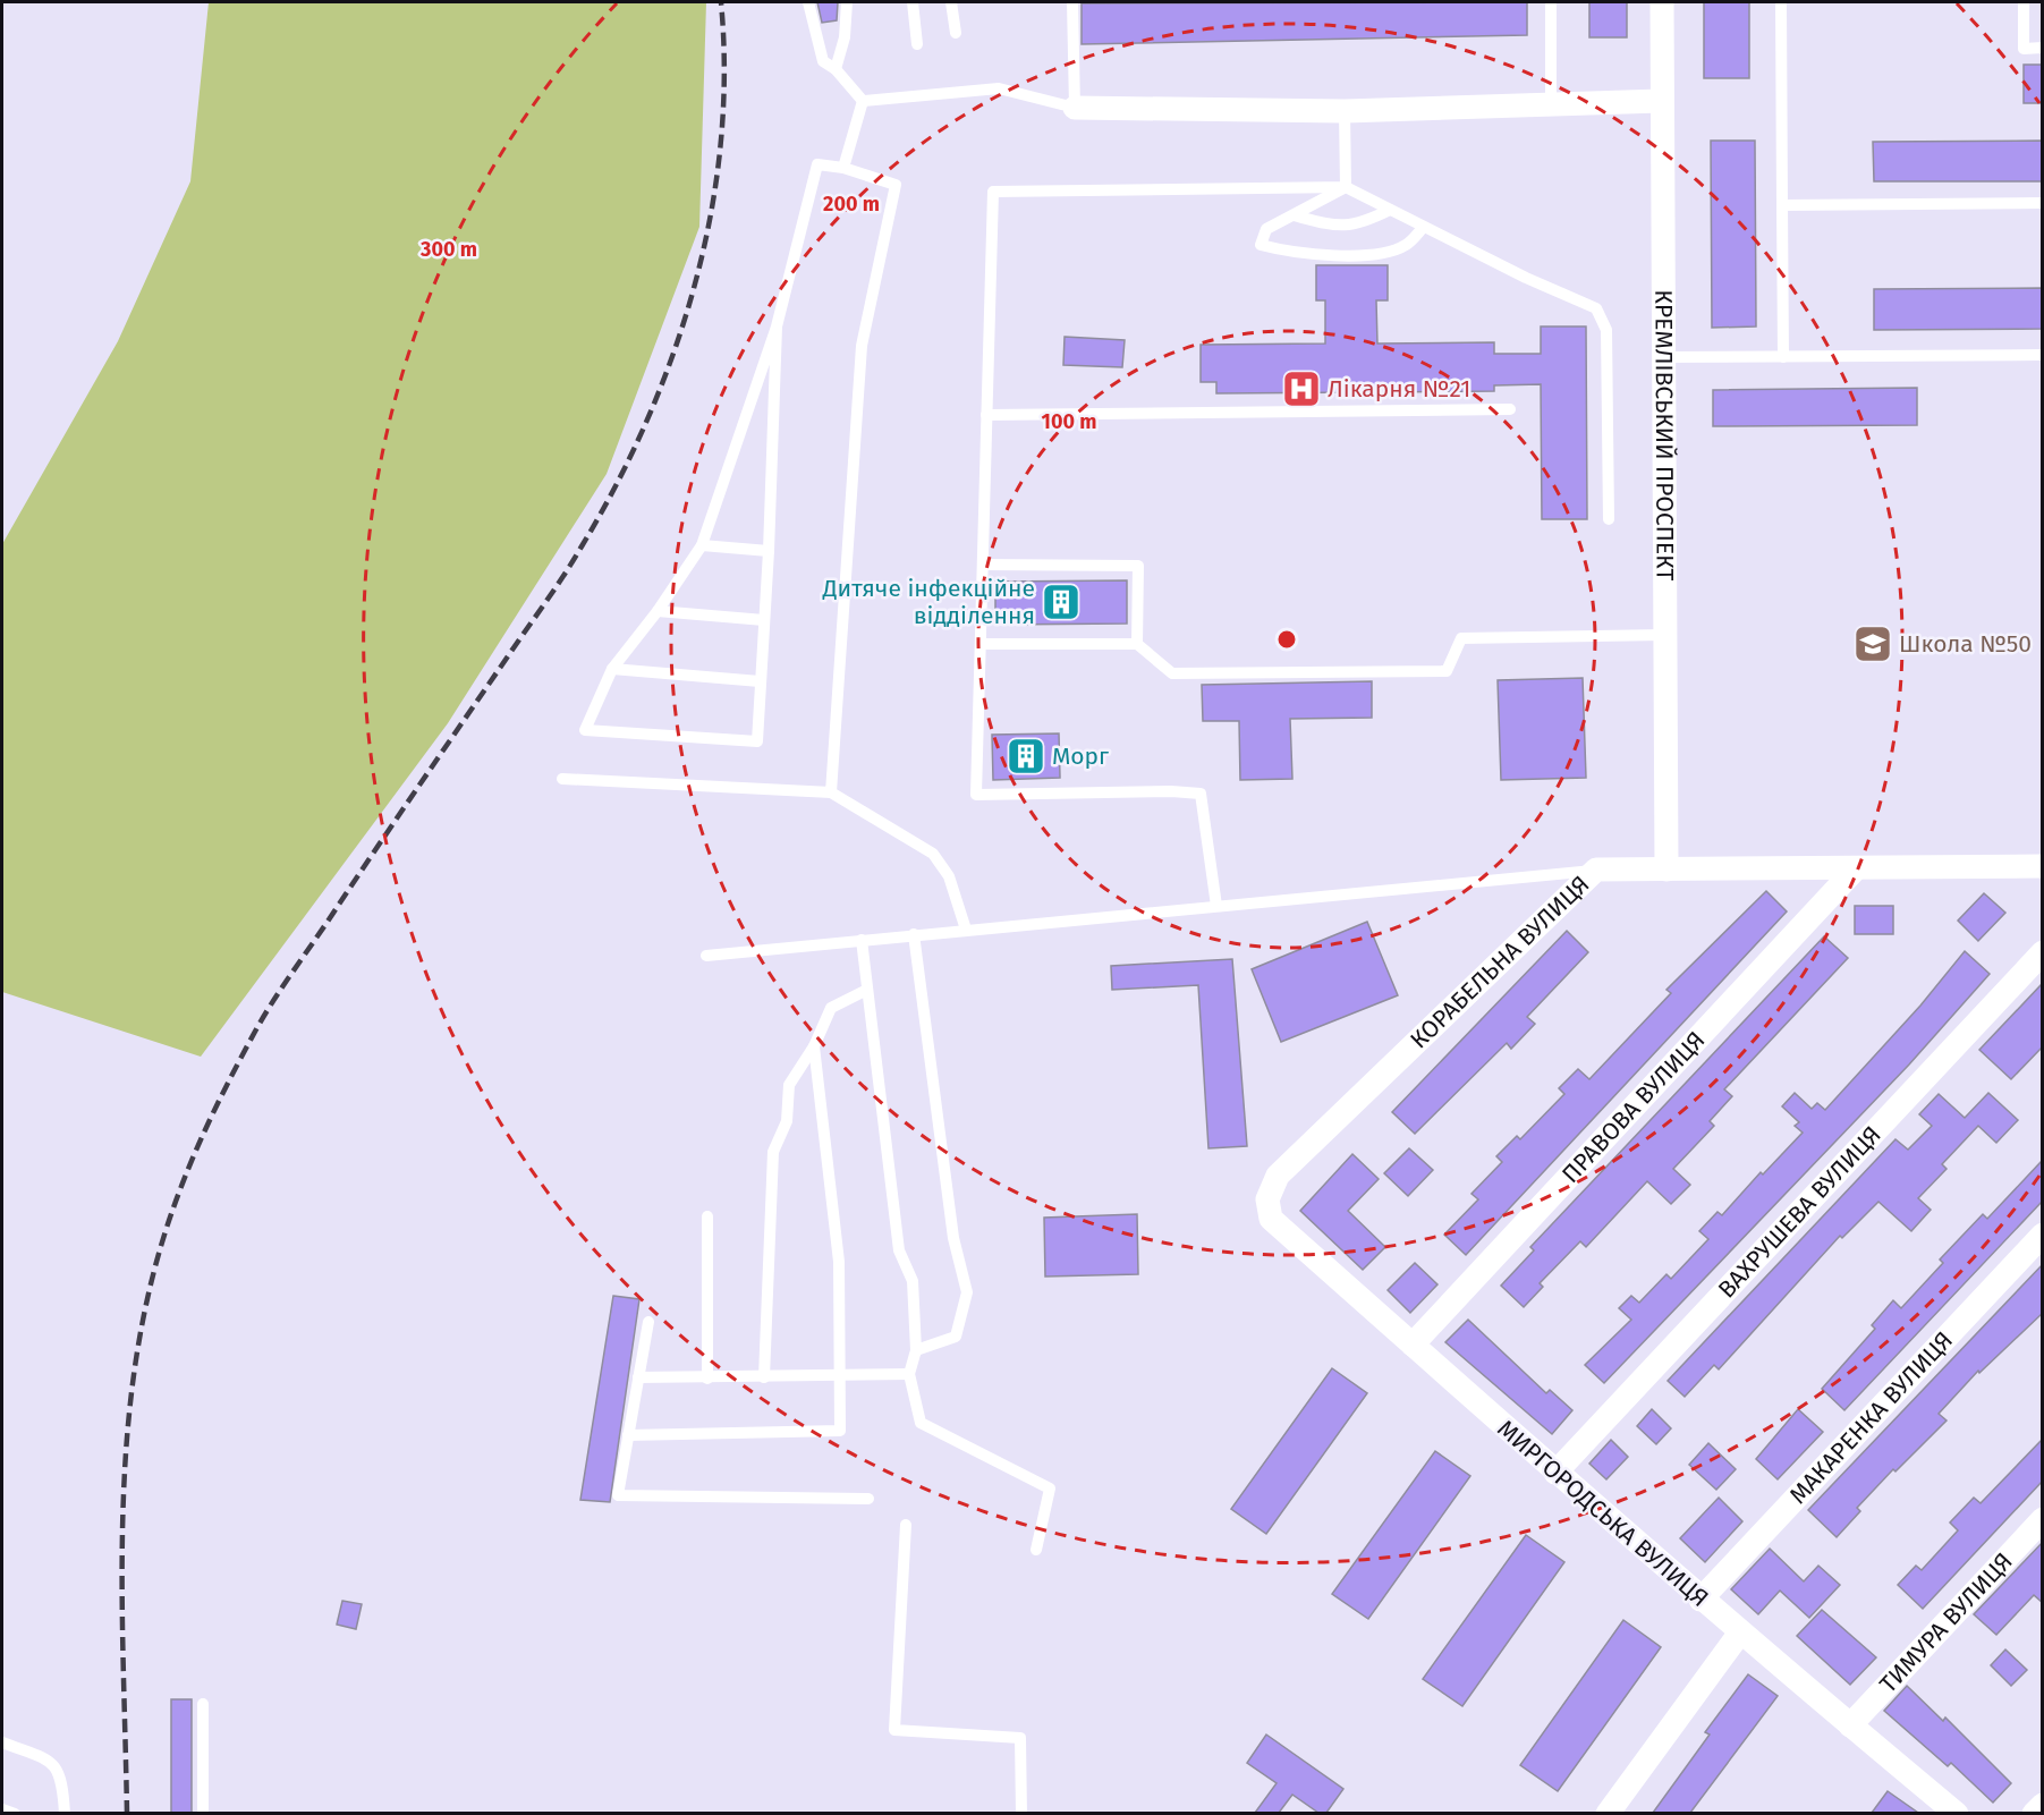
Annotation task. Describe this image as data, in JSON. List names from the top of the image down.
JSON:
{
  "streets": {
    "street": [
      "КРЕМЛІВСЬКИЙ ПРОСПЕКТ",
      "КОРАБЕЛЬНА ВУЛИЦЯ",
      "ПРАВОВА ВУЛИЦЯ",
      "ВАХРУШЕВА ВУЛИЦЯ",
      "МАКАРЕНКА ВУЛИЦЯ",
      "МИРГОРОДСЬКА ВУЛИЦЯ",
      "ТИМУРА ВУЛИЦЯ"
    ]
  },
  "crossings": [
    ["КРЕМЛІВСЬКИЙ ПРОСПЕКТ", "КОРАБЕЛЬНА ВУЛИЦЯ"],
    ["КОРАБЕЛЬНА ВУЛИЦЯ", "ПРАВОВА ВУЛИЦЯ"],
    ["КОРАБЕЛЬНА ВУЛИЦЯ", "МИРГОРОДСЬКА ВУЛИЦЯ"],
    ["ПРАВОВА ВУЛИЦЯ", "МИРГОРОДСЬКА ВУЛИЦЯ"],
    ["ВАХРУШЕВА ВУЛИЦЯ", "МИРГОРОДСЬКА ВУЛИЦЯ"],
    ["МАКАРЕНКА ВУЛИЦЯ", "МИРГОРОДСЬКА ВУЛИЦЯ"],
    ["МИРГОРОДСЬКА ВУЛИЦЯ", "ТИМУРА ВУЛИЦЯ"]
  ],
  "places": {
    "hospital": ["Лікарня №21"],
    "building": ["Дитяче інфекційне відділення", "Морг"],
    "school or university": ["Школа №50"]
  },
  "rings": ["200 m", "300 m", "100 m"]
}
